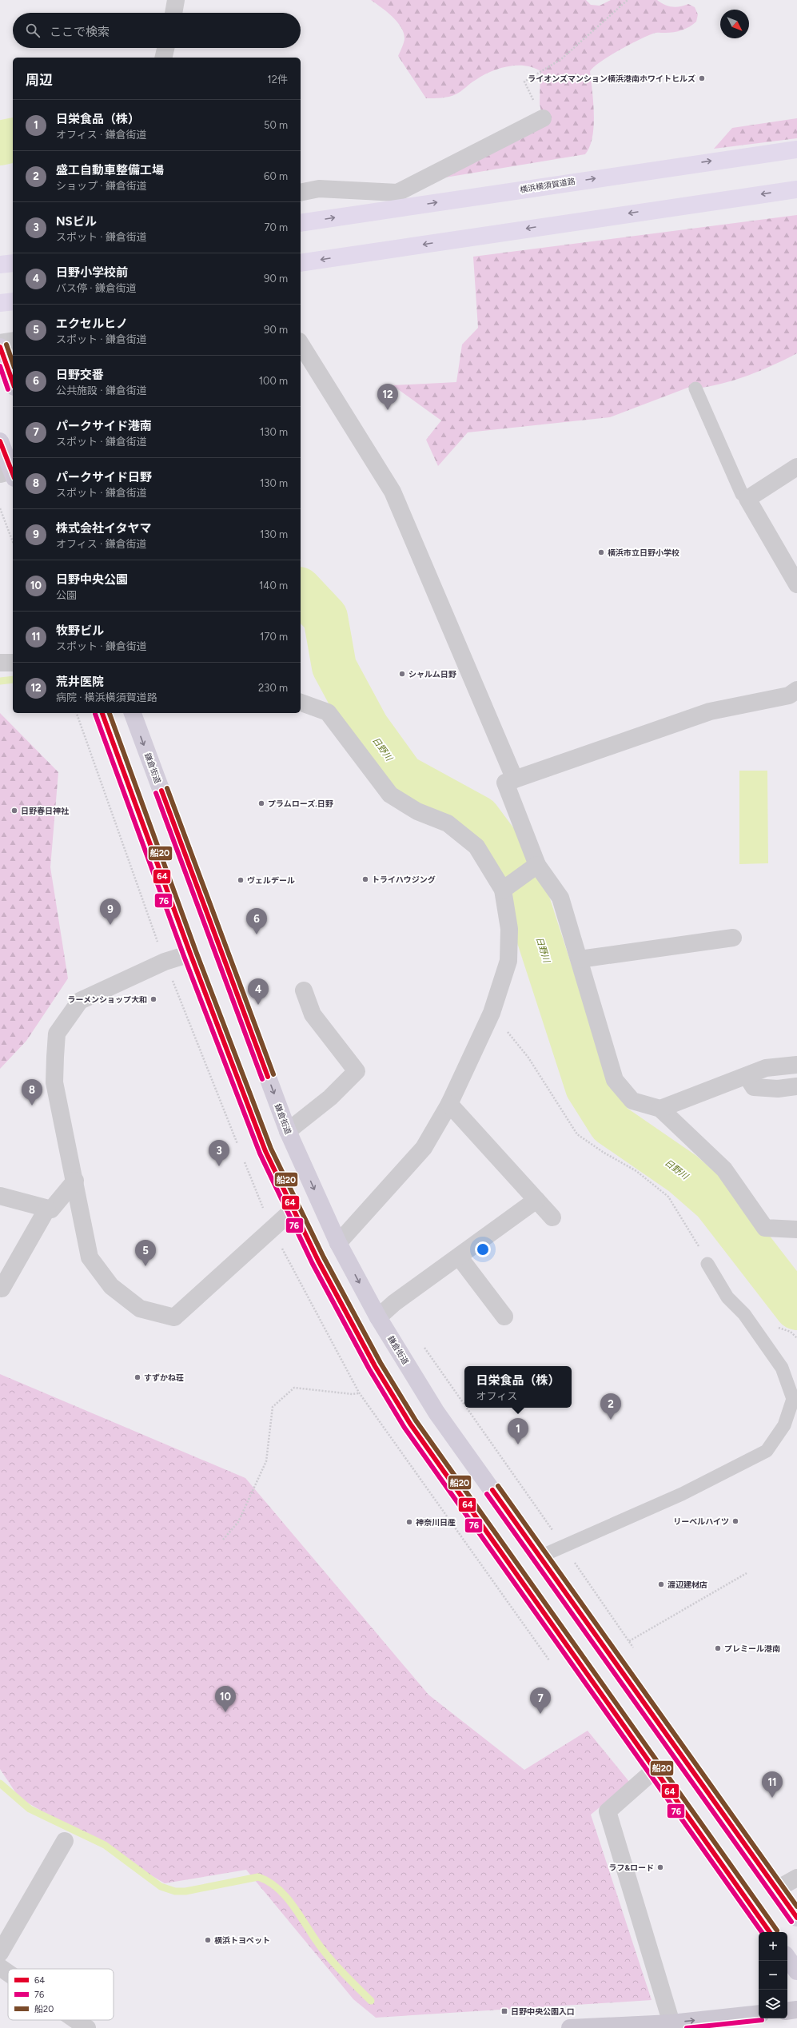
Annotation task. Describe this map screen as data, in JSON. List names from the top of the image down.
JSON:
{
  "streets": {
    "highway": ["横浜横須賀道路"],
    "main road": ["鎌倉街道"]
  },
  "water": ["日野川"],
  "places": {
    "other": [
      "ライオンズマンション横浜港南ホワイトヒルズ",
      "横浜市立日野小学校",
      "シャルム日野",
      "プラムローズ.日野",
      "日野春日神社",
      "トライハウジング",
      "ヴェルデール",
      "ラーメンショップ大和",
      "すずかね荘",
      "リーベルハイツ",
      "神奈川日産",
      "渡辺建材店",
      "プレミール港南",
      "ラフ&ロード",
      "横浜トヨペット"
    ],
    "transit": ["日野中央公園入口"]
  },
  "lines": ["transit line 船20", "transit line 64", "transit line 76"],
  "legend": ["64", "76", "船20"],
  "north": "bottom right",
  "page": {
    "search": "ここで検索",
    "heading": ["周辺", "12件"],
    "list": [
      {
        "mark": "1",
        "name": "日栄食品（株）",
        "note": "オフィス · 鎌倉街道",
        "value": "50 m"
      },
      {
        "mark": "2",
        "name": "盛工自動車整備工場",
        "note": "ショップ · 鎌倉街道",
        "value": "60 m"
      },
      {
        "mark": "3",
        "name": "NSビル",
        "note": "スポット · 鎌倉街道",
        "value": "70 m"
      },
      {
        "mark": "4",
        "name": "日野小学校前",
        "note": "バス停 · 鎌倉街道",
        "value": "90 m"
      },
      {
        "mark": "5",
        "name": "エクセルヒノ",
        "note": "スポット · 鎌倉街道",
        "value": "90 m"
      },
      {
        "mark": "6",
        "name": "日野交番",
        "note": "公共施設 · 鎌倉街道",
        "value": "100 m"
      },
      {
        "mark": "7",
        "name": "パークサイド港南",
        "note": "スポット · 鎌倉街道",
        "value": "130 m"
      },
      {
        "mark": "8",
        "name": "パークサイド日野",
        "note": "スポット · 鎌倉街道",
        "value": "130 m"
      },
      {
        "mark": "9",
        "name": "株式会社イタヤマ",
        "note": "オフィス · 鎌倉街道",
        "value": "130 m"
      },
      {
        "mark": "10",
        "name": "日野中央公園",
        "note": "公園",
        "value": "140 m"
      },
      {
        "mark": "11",
        "name": "牧野ビル",
        "note": "スポット · 鎌倉街道",
        "value": "170 m"
      },
      {
        "mark": "12",
        "name": "荒井医院",
        "note": "病院 · 横浜横須賀道路",
        "value": "230 m"
      }
    ],
    "pins": [
      "12",
      "9",
      "6",
      "4",
      "8",
      "3",
      "5",
      "2",
      "1",
      "10",
      "7",
      "11"
    ],
    "popup": ["日栄食品（株）", "オフィス"],
    "map_buttons": ["+", "−"]
  }
}
